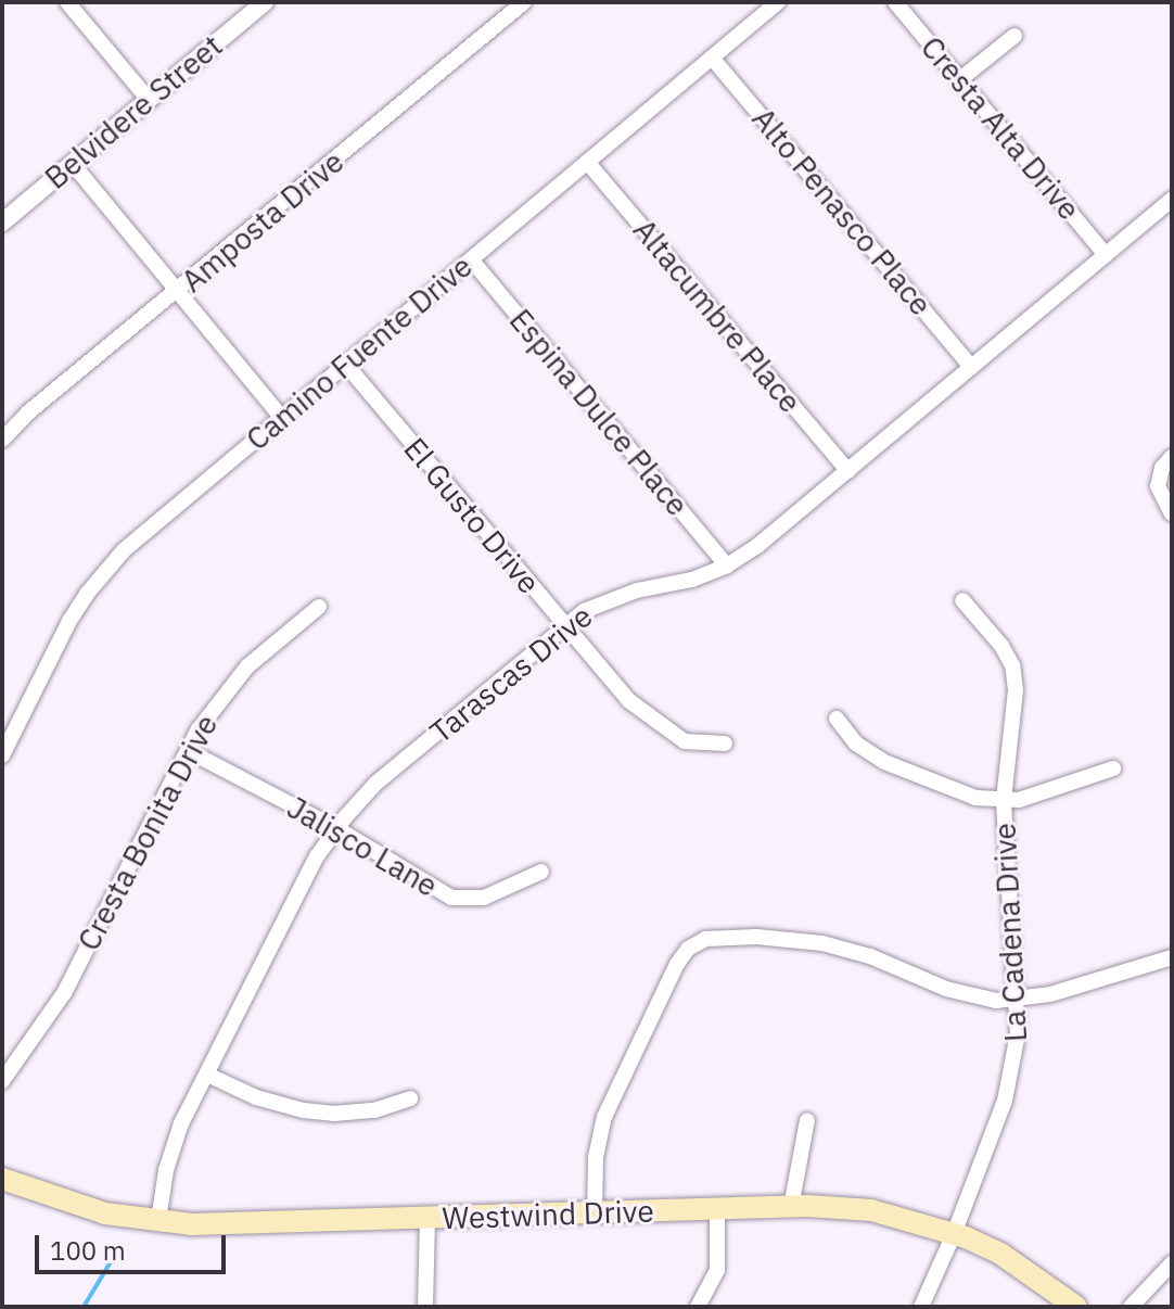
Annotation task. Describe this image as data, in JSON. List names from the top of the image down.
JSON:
{
  "streets": {
    "main road": ["Westwind Drive"],
    "street": [
      "Belvidere Street",
      "Cresta Alta Drive",
      "Alto Penasco Place",
      "Amposta Drive",
      "Altacumbre Place",
      "Camino Fuente Drive",
      "Espina Dulce Place",
      "El Gusto Drive",
      "Tarascas Drive",
      "Cresta Bonita Drive",
      "Jalisco Lane",
      "La Cadena Drive"
    ]
  },
  "crossings": [
    ["Cresta Alta Drive", "Tarascas Drive"],
    ["Alto Penasco Place", "Camino Fuente Drive"],
    ["Alto Penasco Place", "Tarascas Drive"],
    ["Altacumbre Place", "Camino Fuente Drive"],
    ["Altacumbre Place", "Tarascas Drive"],
    ["Camino Fuente Drive", "Espina Dulce Place"],
    ["Camino Fuente Drive", "El Gusto Drive"],
    ["Espina Dulce Place", "Tarascas Drive"],
    ["El Gusto Drive", "Tarascas Drive"],
    ["Tarascas Drive", "Jalisco Lane"],
    ["Tarascas Drive", "Westwind Drive"],
    ["Cresta Bonita Drive", "Jalisco Lane"],
    ["La Cadena Drive", "Westwind Drive"]
  ],
  "scale_bar": "100 m"
}
